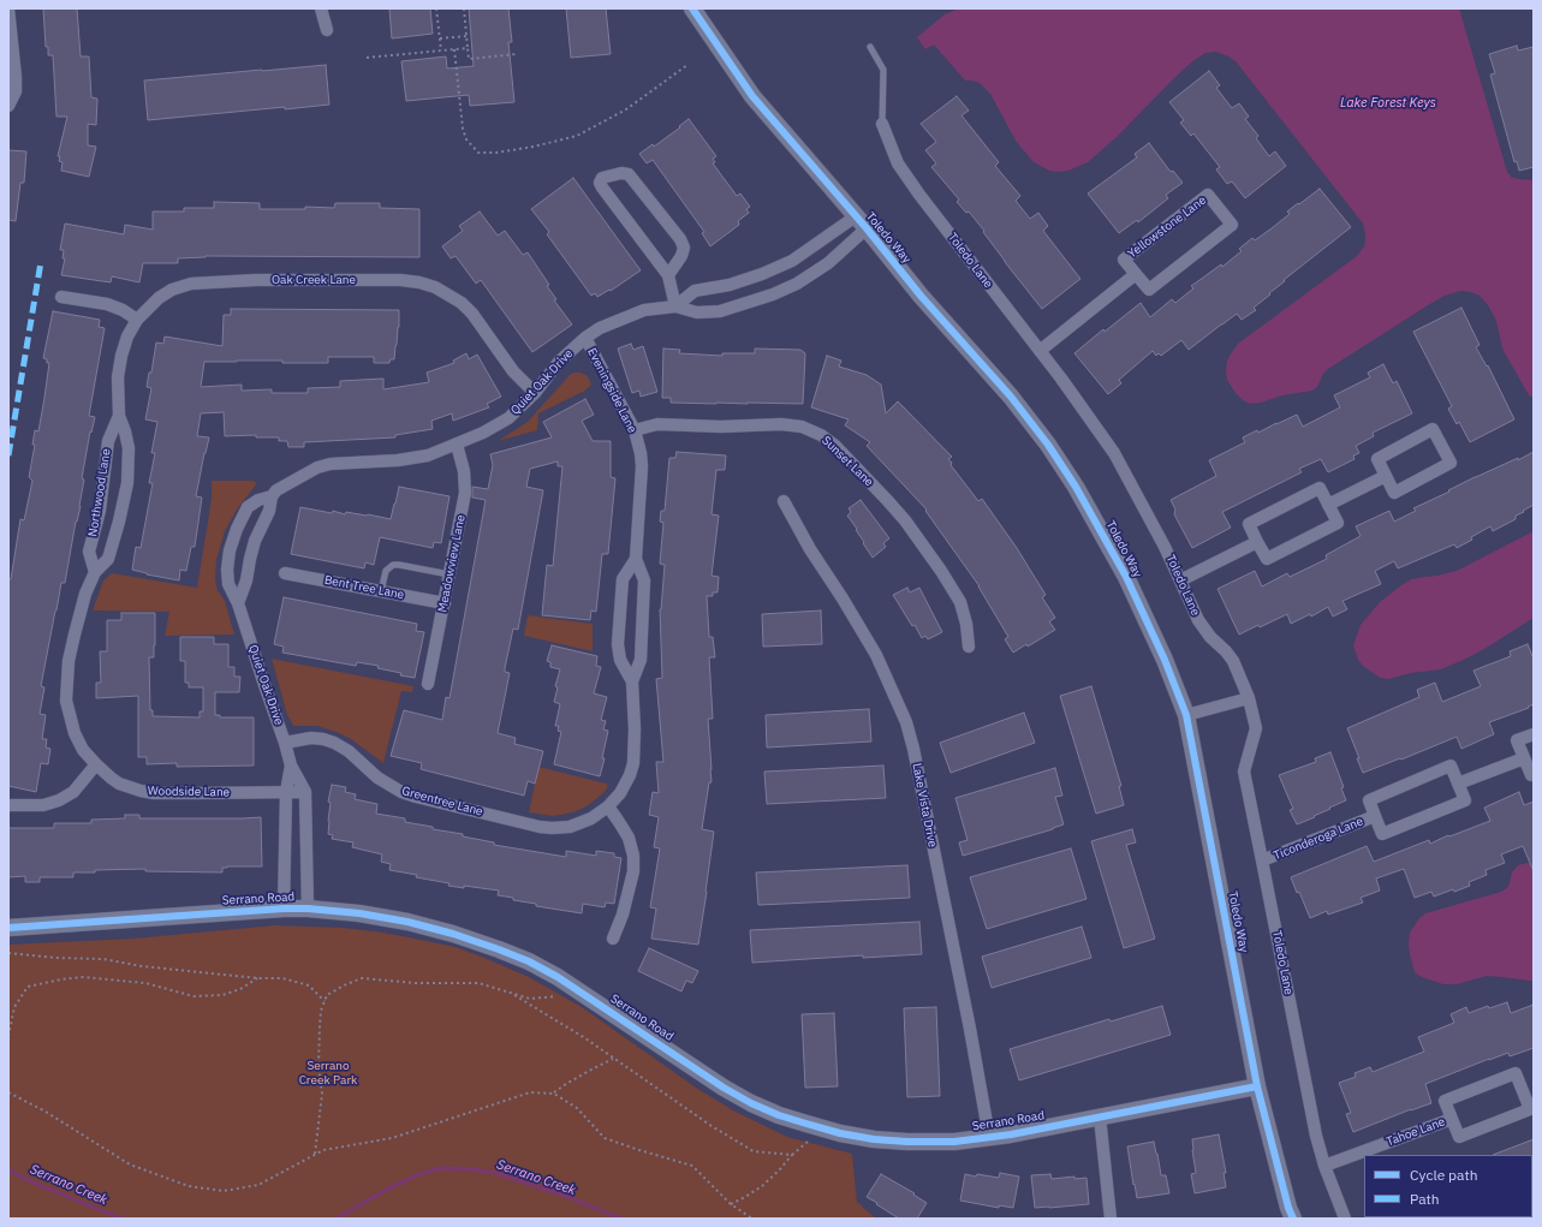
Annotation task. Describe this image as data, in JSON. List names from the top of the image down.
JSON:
{
  "streets": {
    "main road": ["Toledo Way", "Serrano Road"],
    "street": [
      "Yellowstone Lane",
      "Toledo Lane",
      "Oak Creek Lane",
      "Quiet Oak Drive",
      "Eveningside Lane",
      "Sunset Lane",
      "Northwood Lane",
      "Meadowview Lane",
      "Bent Tree Lane",
      "Woodside Lane",
      "Greentree Lane",
      "Lake Vista Drive",
      "Ticonderoga Lane",
      "Tahoe Lane"
    ]
  },
  "crossings": [
    ["Yellowstone Lane", "Toledo Lane"],
    ["Toledo Way", "Quiet Oak Drive"],
    ["Toledo Way", "Serrano Road"],
    ["Toledo Lane", "Ticonderoga Lane"],
    ["Toledo Lane", "Tahoe Lane"],
    ["Oak Creek Lane", "Quiet Oak Drive"],
    ["Oak Creek Lane", "Northwood Lane"],
    ["Quiet Oak Drive", "Eveningside Lane"],
    ["Quiet Oak Drive", "Meadowview Lane"],
    ["Quiet Oak Drive", "Woodside Lane"],
    ["Quiet Oak Drive", "Greentree Lane"],
    ["Quiet Oak Drive", "Serrano Road"],
    ["Eveningside Lane", "Sunset Lane"],
    ["Eveningside Lane", "Greentree Lane"],
    ["Northwood Lane", "Woodside Lane"],
    ["Meadowview Lane", "Bent Tree Lane"],
    ["Lake Vista Drive", "Serrano Road"]
  ],
  "water": ["Lake Forest Keys", "Serrano Creek"],
  "parks": ["Serrano Creek Park"],
  "legend": ["Cycle path", "Path"]
}
